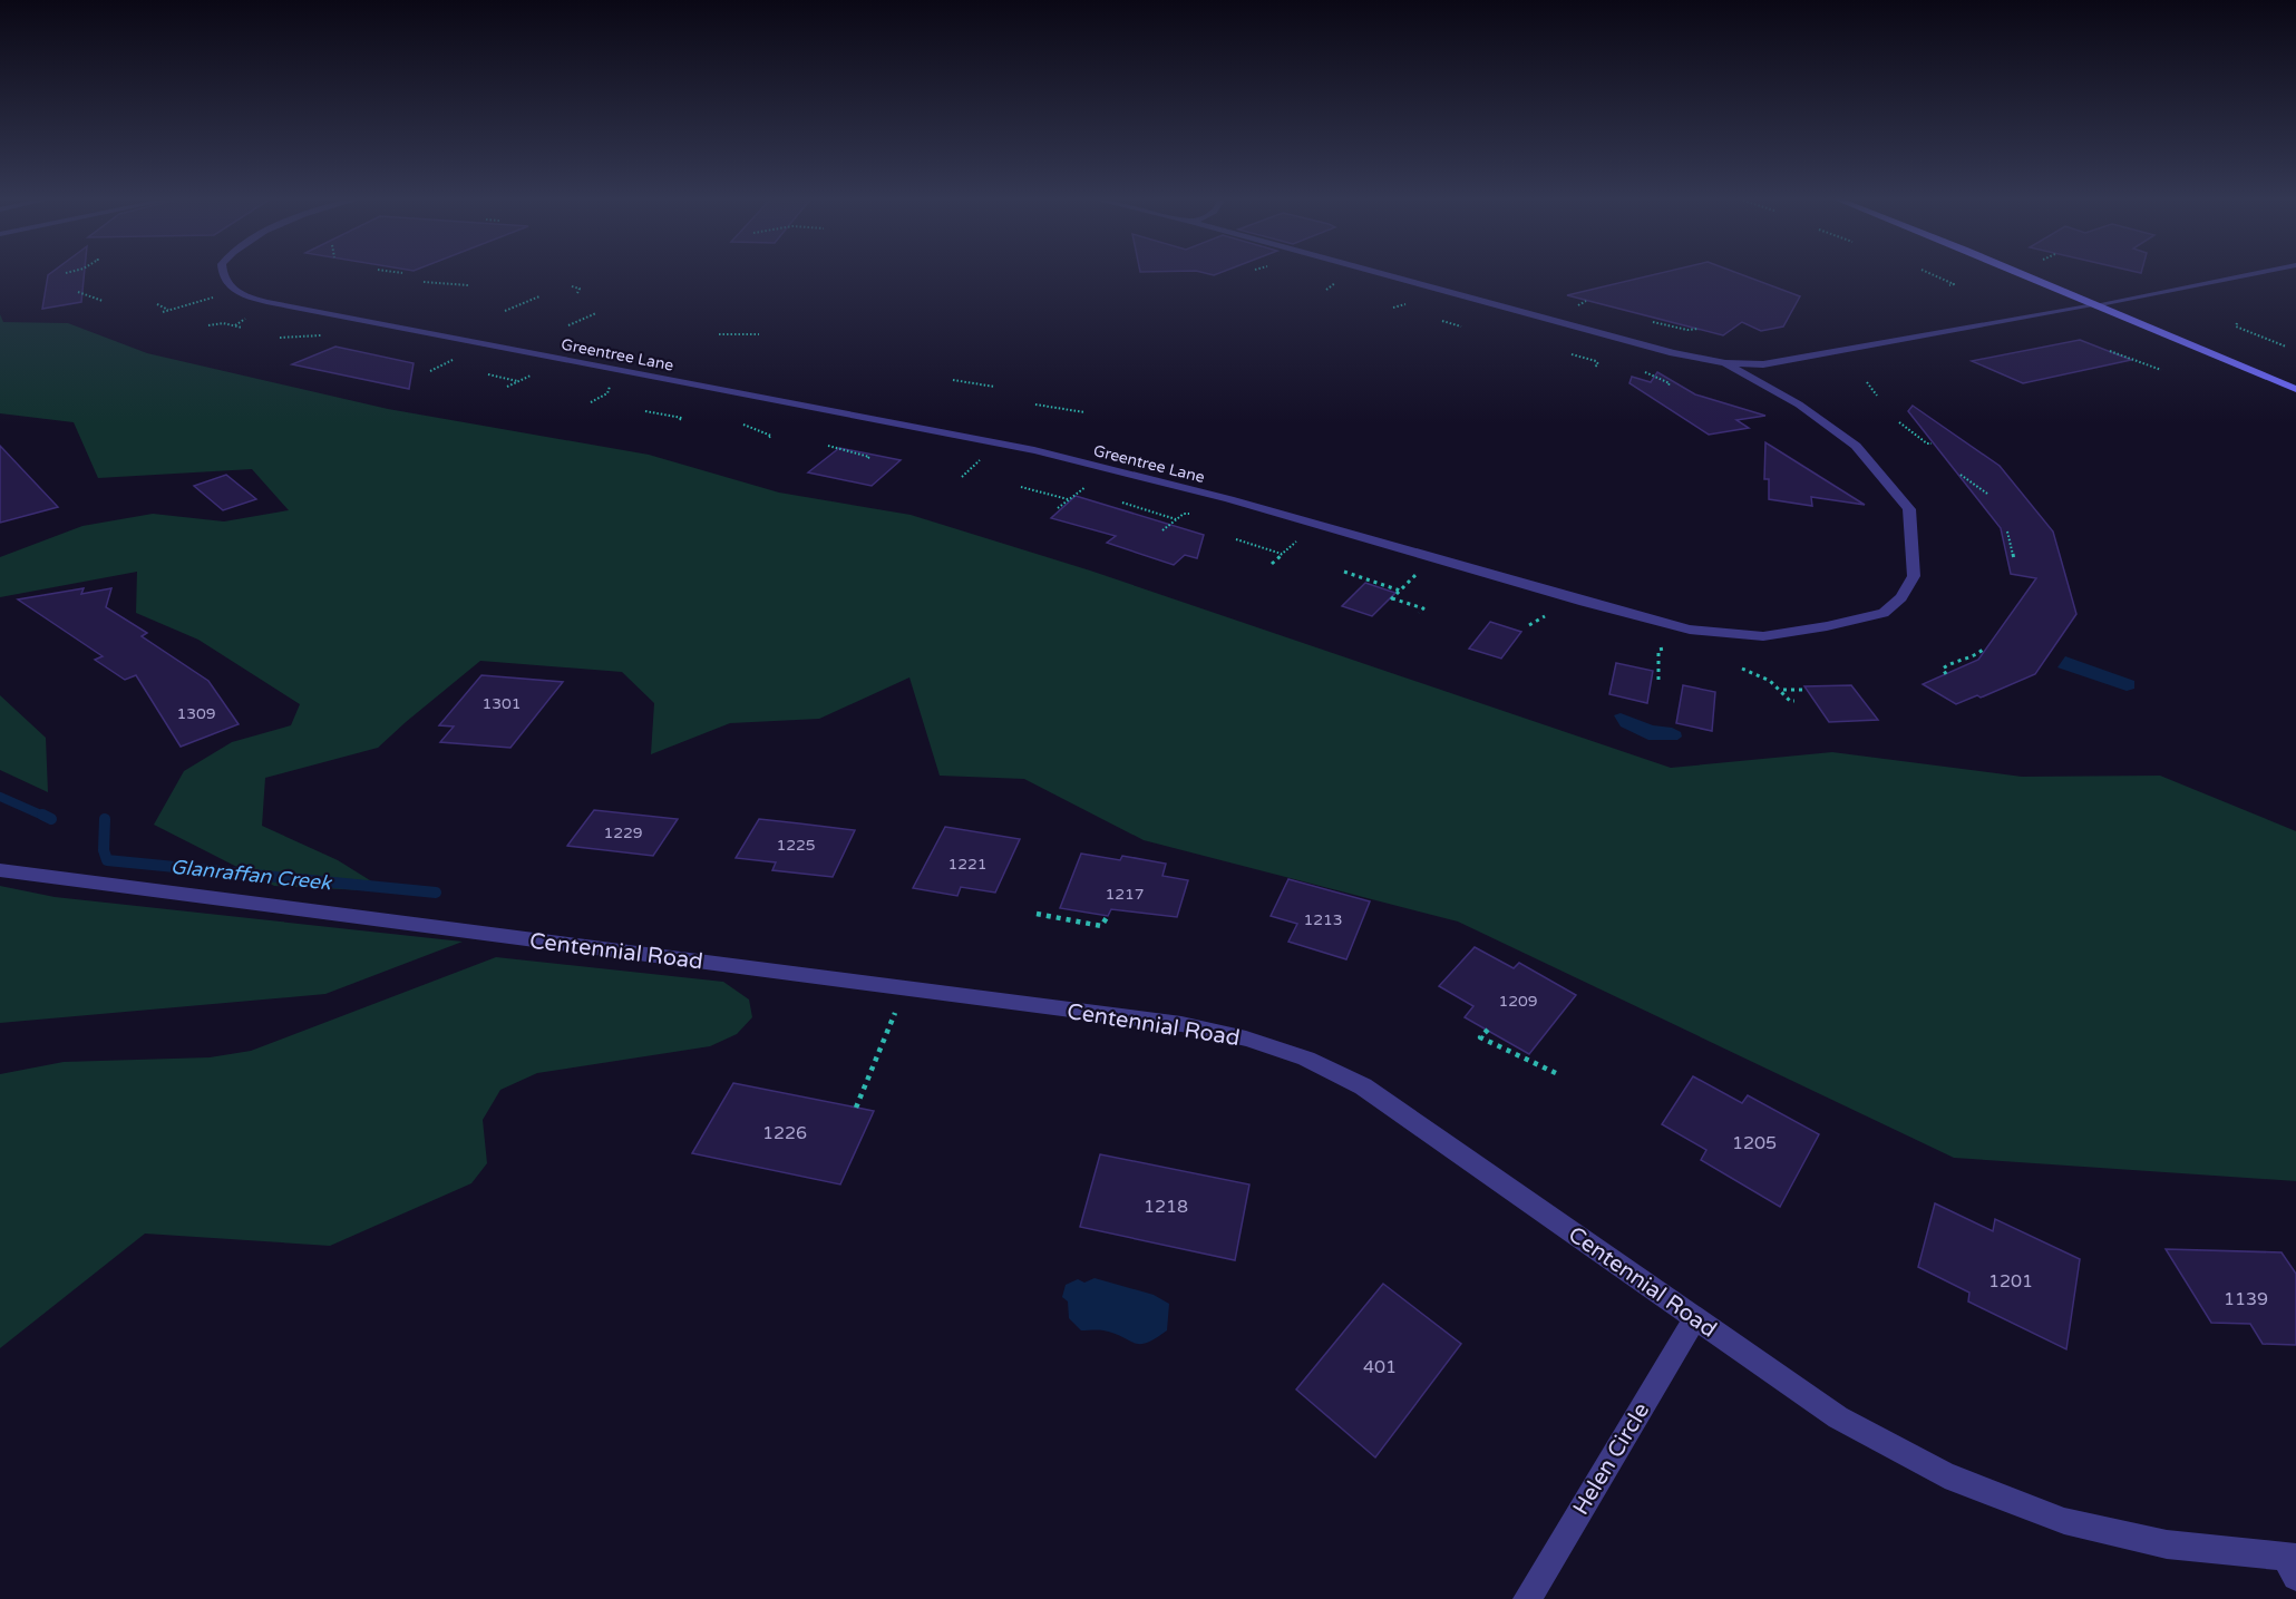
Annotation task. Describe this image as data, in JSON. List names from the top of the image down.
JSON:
{
  "streets": {
    "street": ["Greentree Lane", "Centennial Road", "Helen Circle"]
  },
  "crossings": [
    ["Centennial Road", "Helen Circle"]
  ],
  "water": ["Glanraffan Creek"],
  "house_numbers": [
    "1301",
    "1309",
    "1229",
    "1225",
    "1221",
    "1217",
    "1213",
    "1209",
    "1226",
    "1205",
    "1218",
    "1201",
    "1139",
    "401"
  ]
}
